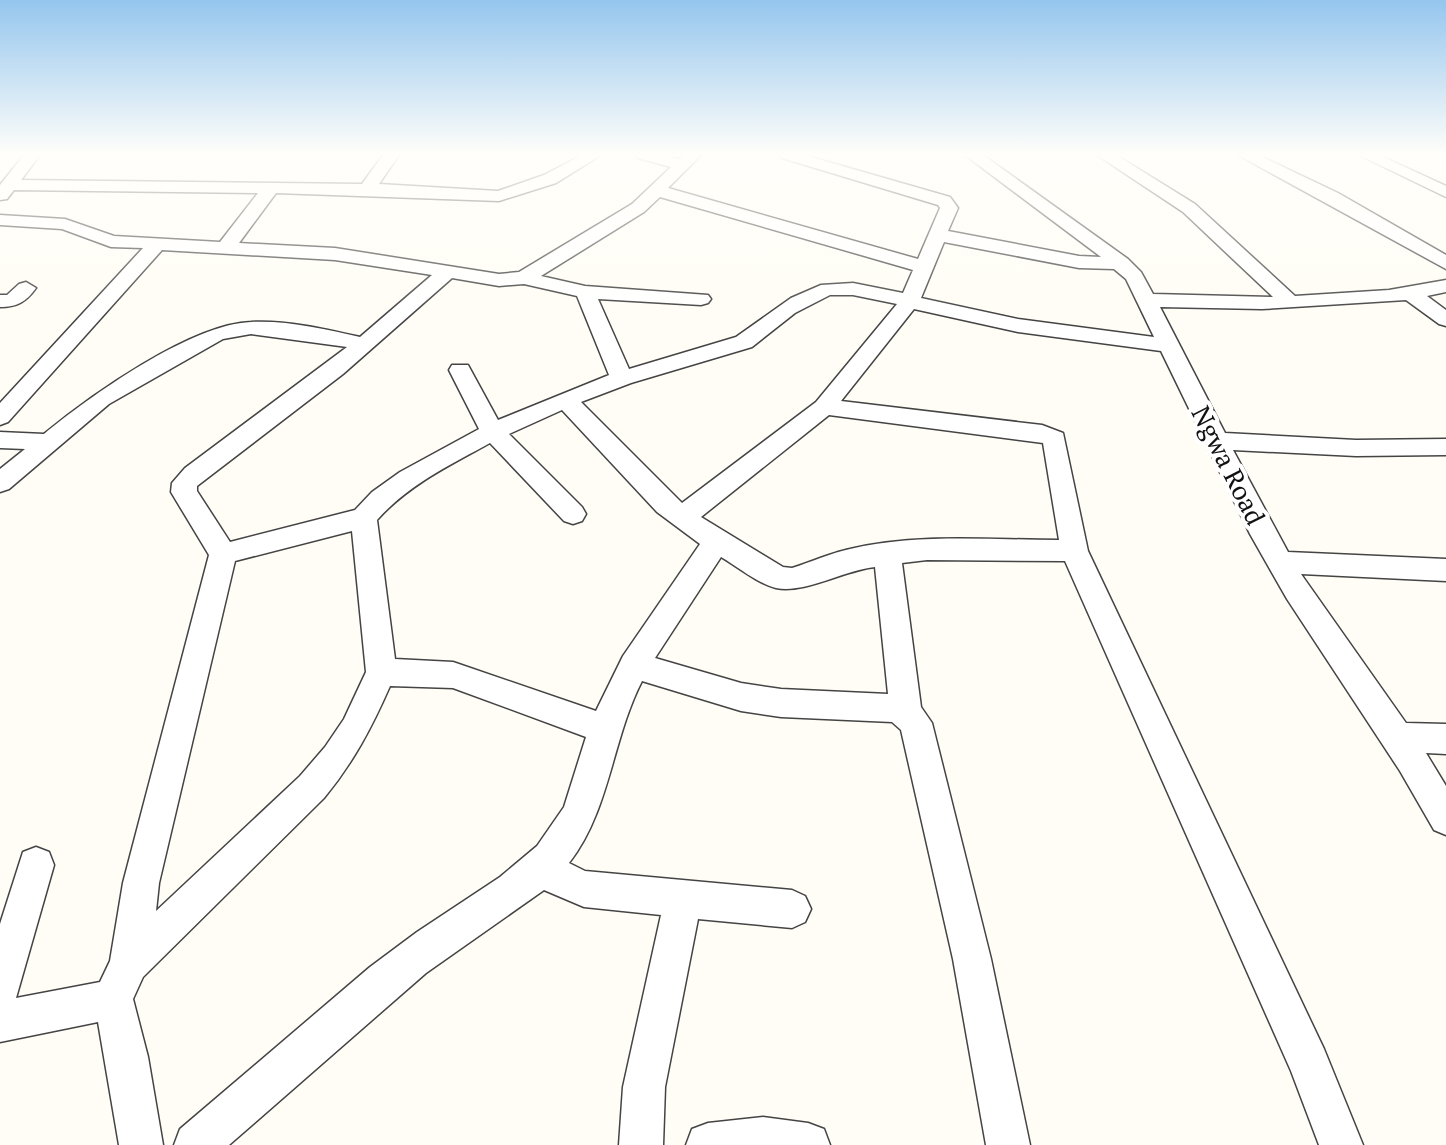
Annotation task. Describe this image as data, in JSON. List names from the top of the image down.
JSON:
{
  "streets": {
    "street": ["Ngwa Road"]
  }
}
